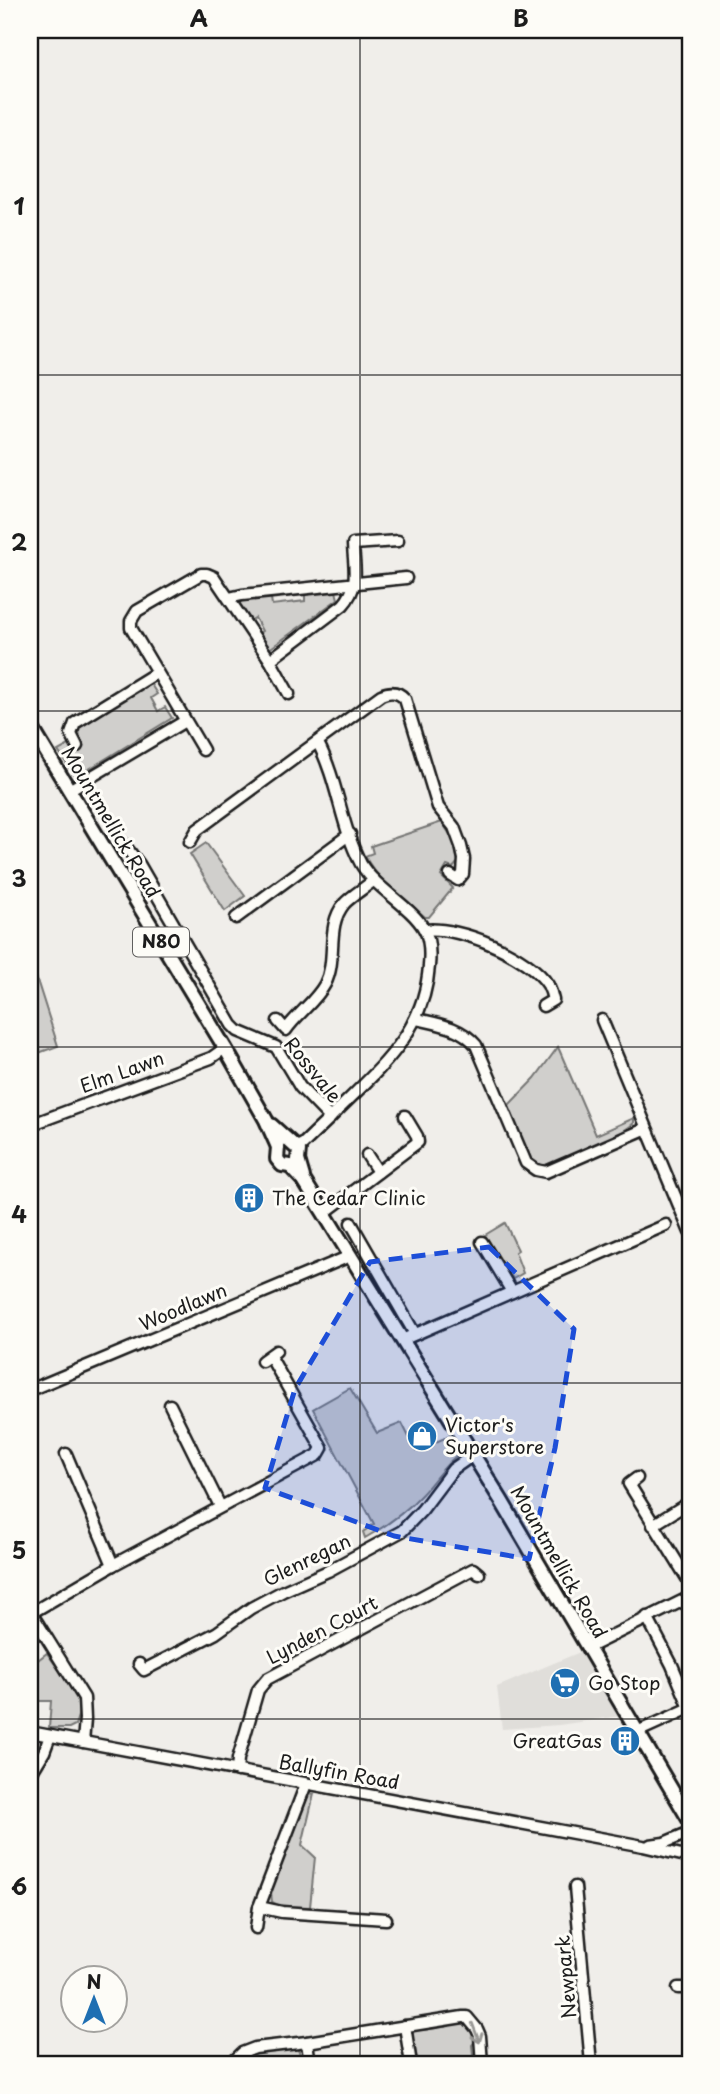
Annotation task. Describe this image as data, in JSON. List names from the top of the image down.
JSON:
{
  "streets": {
    "main road": ["Mountmellick Road", "N80"],
    "street": [
      "Rossvale",
      "Elm Lawn",
      "Woodlawn",
      "Glenregan",
      "Lynden Court",
      "Ballyfin Road",
      "Newpark"
    ]
  },
  "crossings": [
    ["Mountmellick Road", "Rossvale"],
    ["Mountmellick Road", "Elm Lawn"],
    ["Mountmellick Road", "Woodlawn"],
    ["Mountmellick Road", "Glenregan"],
    ["Lynden Court", "Ballyfin Road"]
  ],
  "places": {
    "building": ["The Cedar Clinic", "GreatGas"],
    "shop": ["Victor's Superstore"],
    "supermarket": ["Go Stop"]
  },
  "north": "top",
  "grid": {
    "columns": ["A", "B"],
    "rows": [
      "1",
      "2",
      "3",
      "4",
      "5",
      "6"
    ]
  }
}
